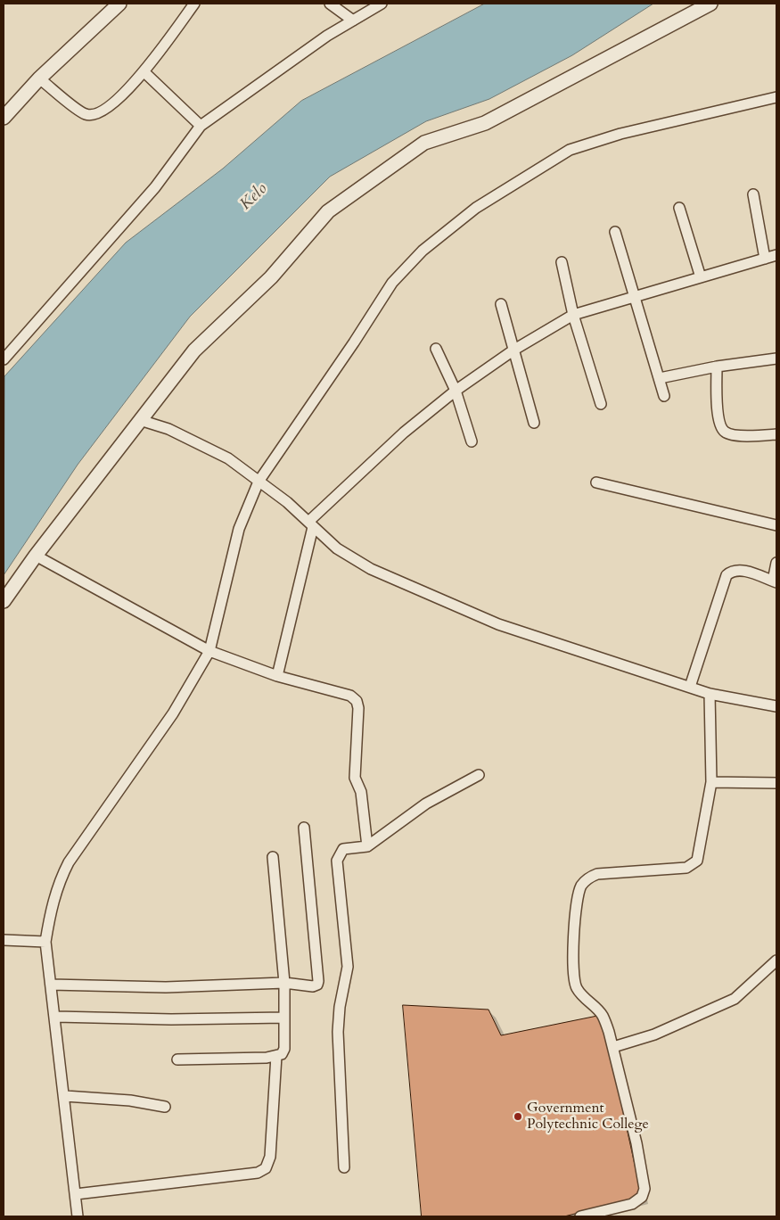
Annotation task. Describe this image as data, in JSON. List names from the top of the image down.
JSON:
{
  "water": ["Kelo"],
  "places": ["Government Polytechnic College"]
}
